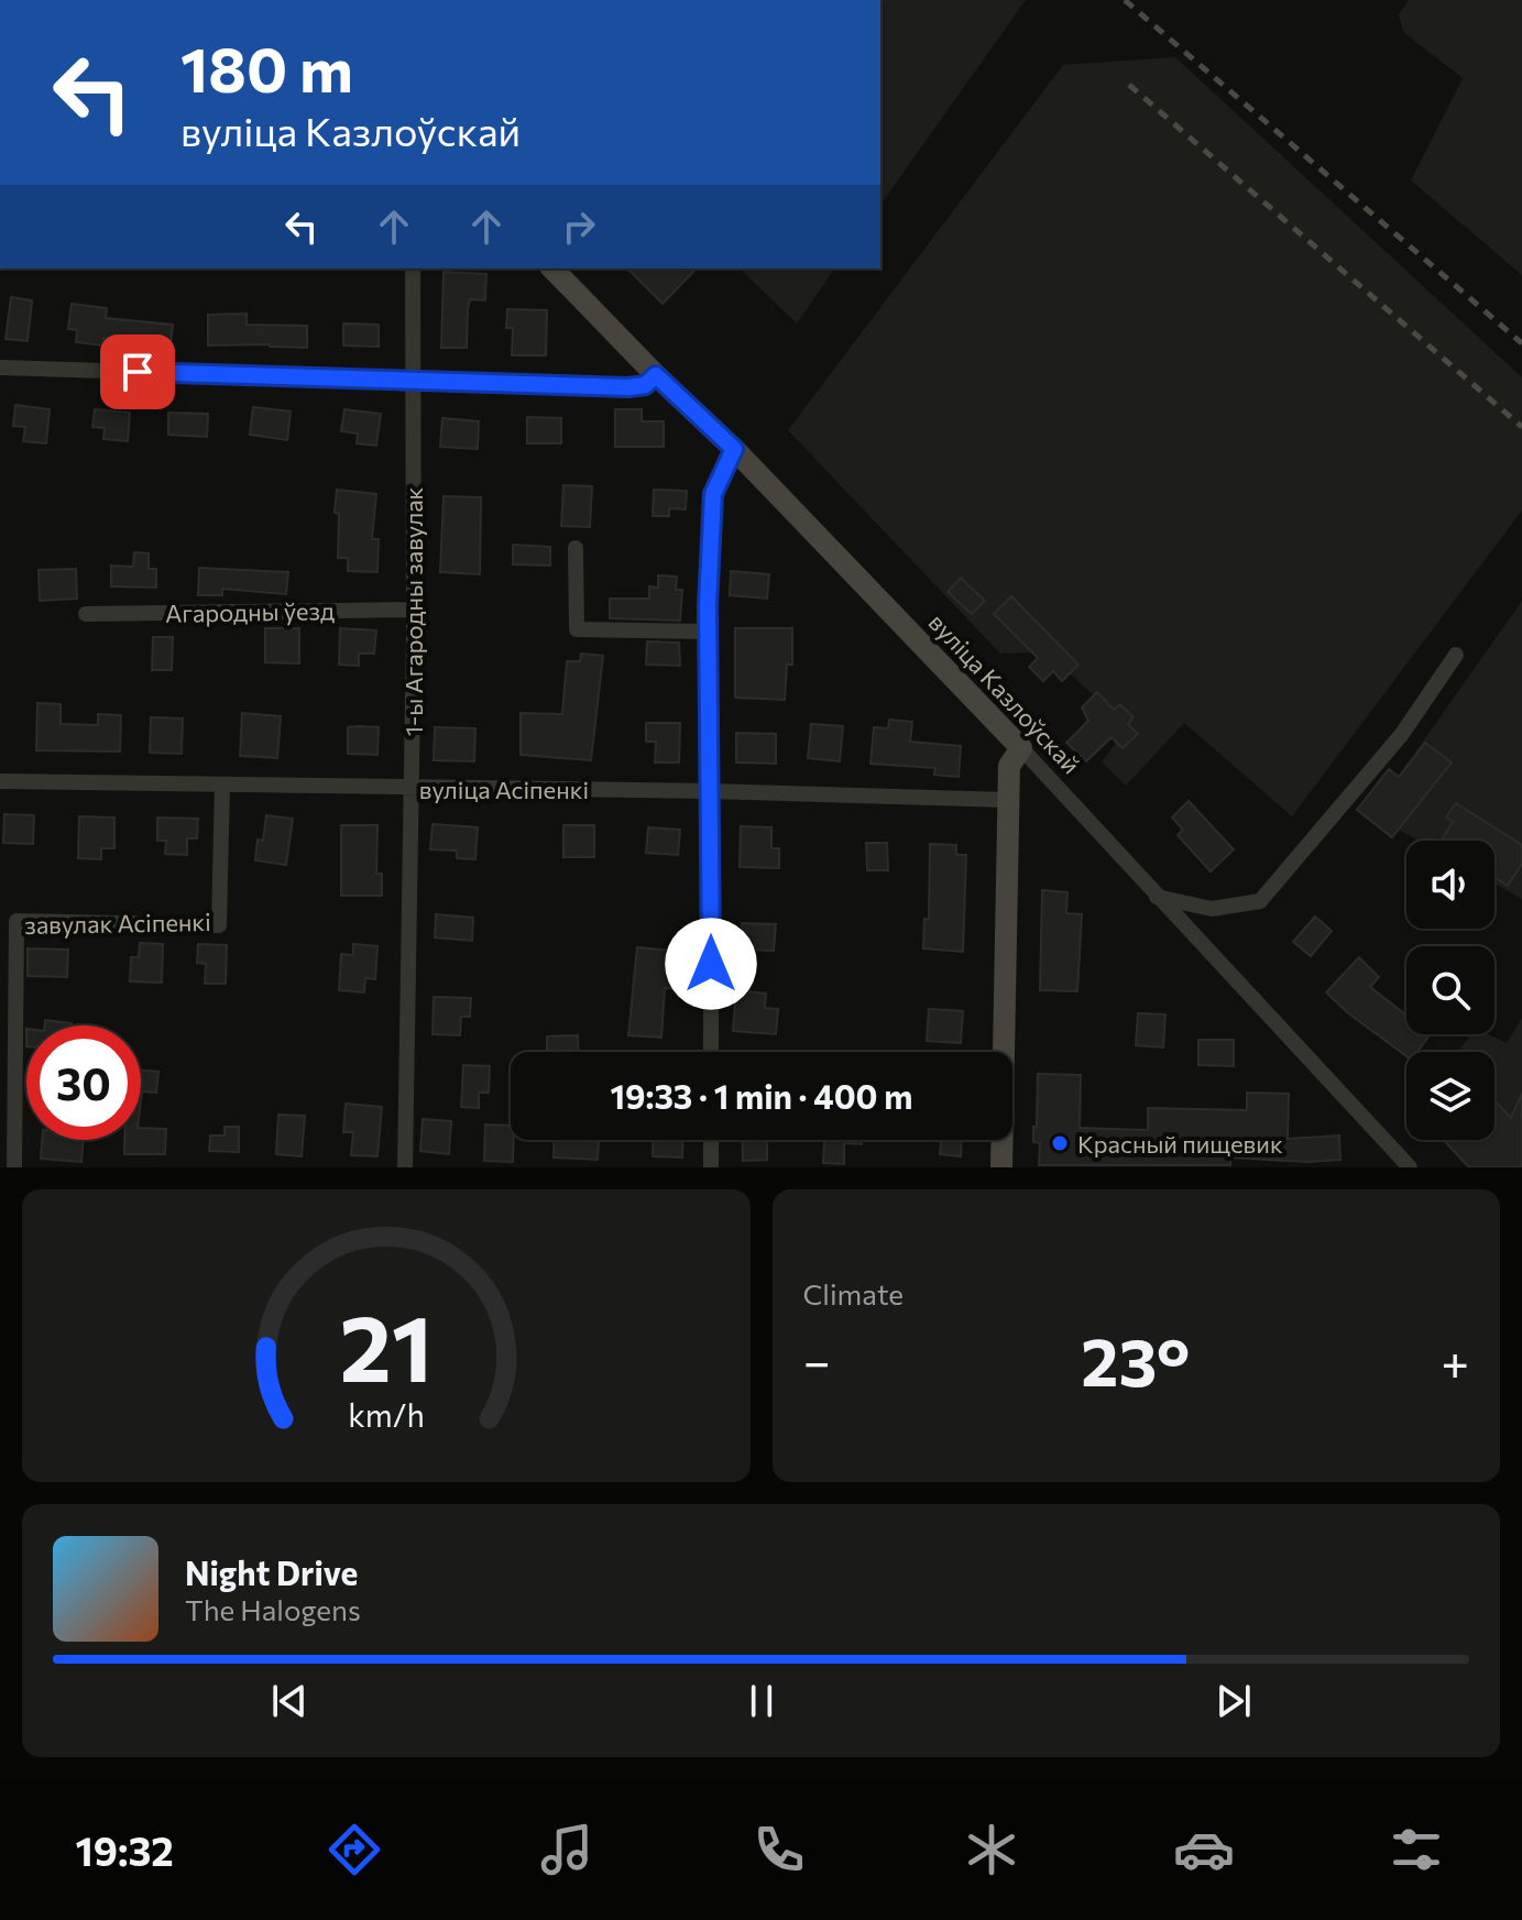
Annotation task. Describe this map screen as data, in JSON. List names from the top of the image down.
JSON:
{
  "streets": {
    "street": [
      "Агародны ўезд",
      "1-ы Агародны завулак",
      "вуліца Казлоўскай",
      "вуліца Асіпенкі",
      "завулак Асіпенкі"
    ]
  },
  "crossings": [
    ["Агародны ўезд", "1-ы Агародны завулак"],
    ["1-ы Агародны завулак", "вуліца Асіпенкі"],
    ["вуліца Асіпенкі", "завулак Асіпенкі"]
  ],
  "places": ["Красный пищевик"],
  "page": {
    "turn": ["180 m", "вуліца Казлоўскай"],
    "limit": "30",
    "trip": "19:33 · 1 min · 400 m",
    "tile": "Climate",
    "heat": ["−", "23°", "+"],
    "song": ["Night Drive", "The Halogens"],
    "tabs": "19:32",
    "gauge": ["21", "km/h"]
  }
}
